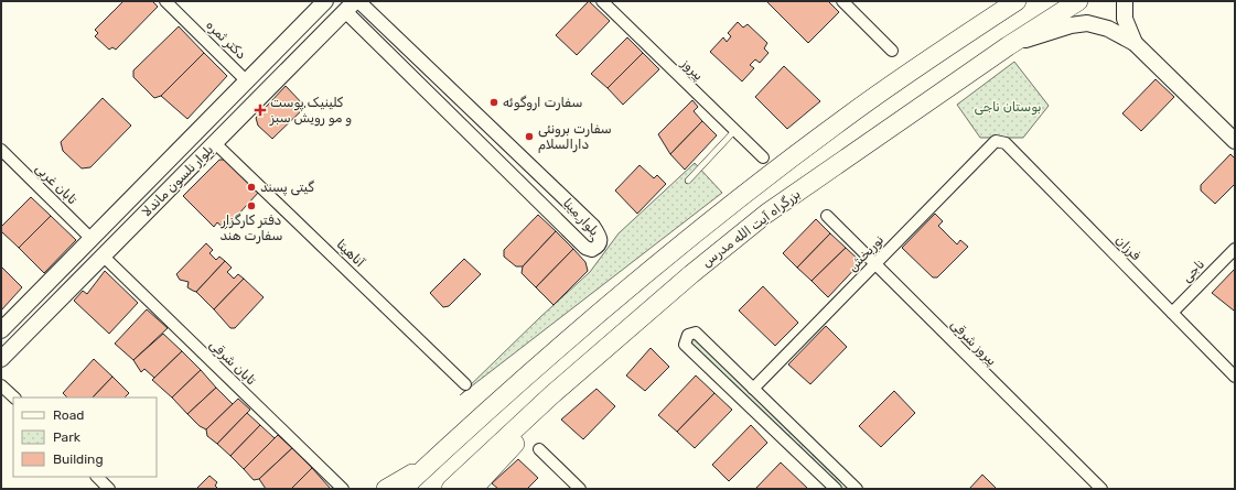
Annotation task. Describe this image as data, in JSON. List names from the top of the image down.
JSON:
{
  "streets": {
    "highway": ["بزرگراه آیت الله مدرس"],
    "main road": ["بلوار نلسون ماندلا"],
    "street": [
      "دکتر ثمره",
      "پیروز",
      "تابان غربی",
      "بلوار مینا",
      "فرزان",
      "آناهیتا",
      "نوربخش",
      "ناجی",
      "پیروز شرقی",
      "تابان شرقی"
    ]
  },
  "crossings": [
    ["دکتر ثمره", "بلوار نلسون ماندلا"],
    ["بلوار نلسون ماندلا", "تابان غربی"],
    ["بلوار نلسون ماندلا", "بلوار مینا"],
    ["بلوار نلسون ماندلا", "آناهیتا"],
    ["بلوار نلسون ماندلا", "تابان شرقی"],
    ["فرزان", "نوربخش"],
    ["فرزان", "ناجی"],
    ["نوربخش", "پیروز شرقی"]
  ],
  "parks": ["بوستان ناجی"],
  "places": {
    "other": [
      "سفارت اروگوئه",
      "سفارت برونئی دارالسلام",
      "گیتی پسند",
      "دفتر کارگزار سفارت هند"
    ],
    "health": ["کلینیک پوست و مو رویش سبز"]
  },
  "legend": ["Road", "Park", "Building"]
}
